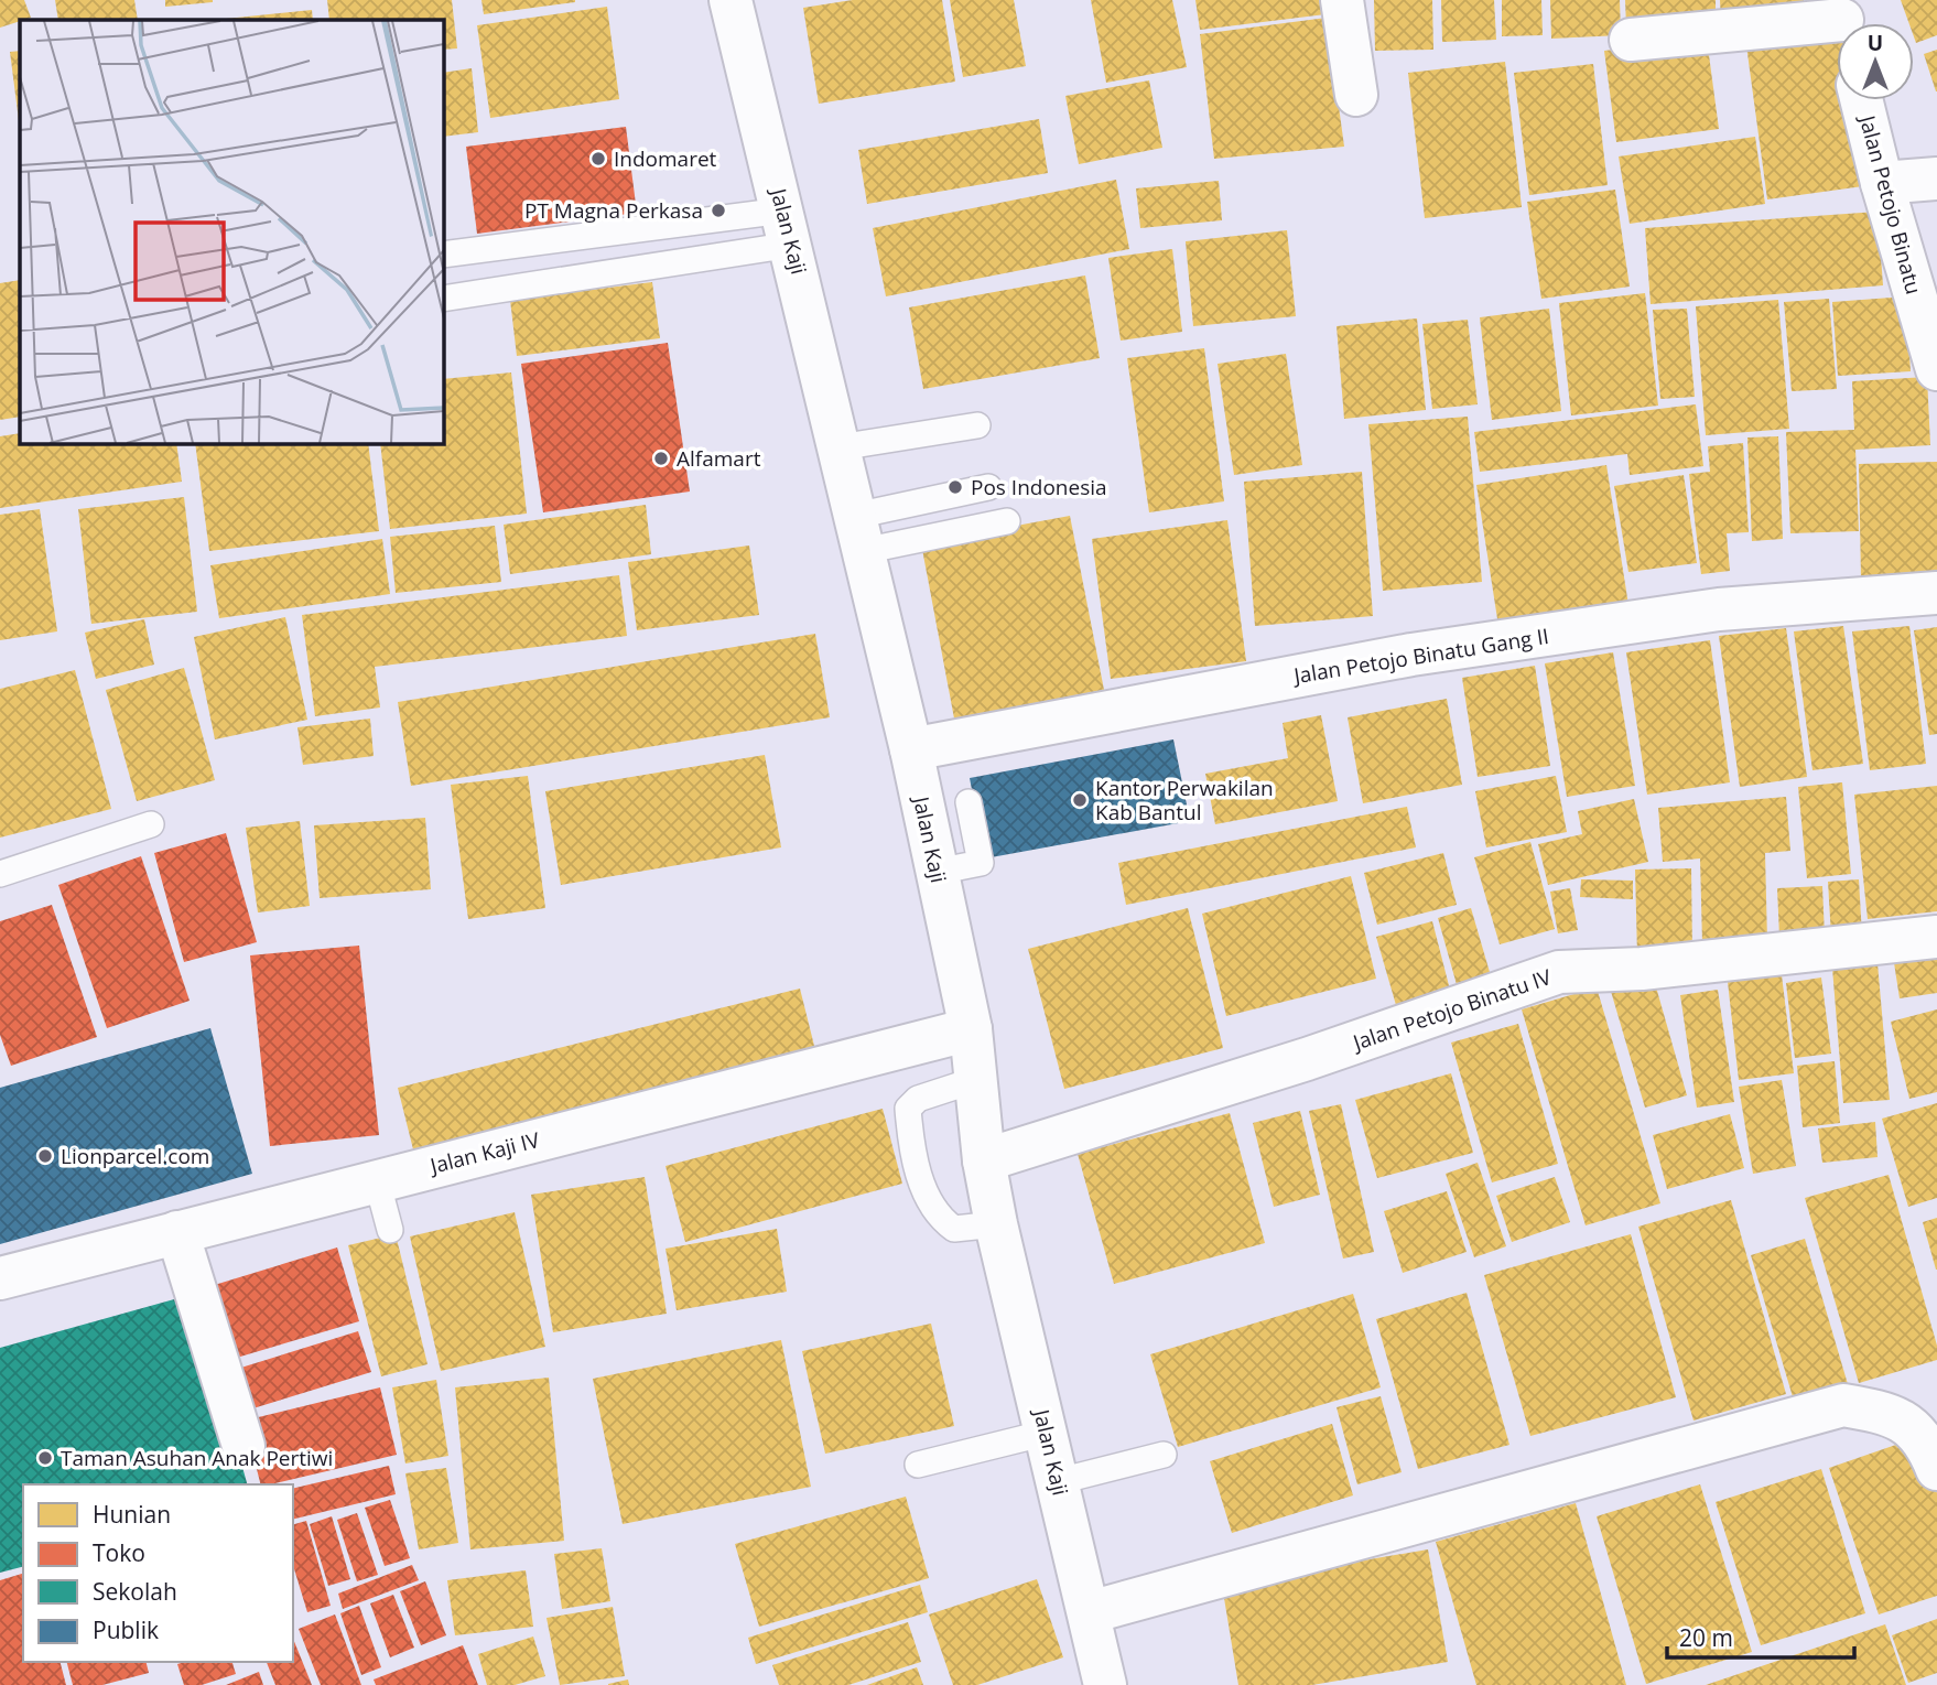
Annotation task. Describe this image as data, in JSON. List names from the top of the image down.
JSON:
{
  "streets": {
    "street": [
      "Jalan Petojo Binatu",
      "Jalan Kaji",
      "Jalan Petojo Binatu Gang II",
      "Jalan Petojo Binatu IV",
      "Jalan Kaji IV"
    ]
  },
  "crossings": [
    ["Jalan Kaji", "Jalan Petojo Binatu Gang II"],
    ["Jalan Kaji", "Jalan Petojo Binatu IV"],
    ["Jalan Kaji", "Jalan Kaji IV"]
  ],
  "places": [
    "Indomaret",
    "PT Magna Perkasa",
    "Alfamart",
    "Pos Indonesia",
    "Kantor Perwakilan Kab Bantul",
    "Lionparcel.com",
    "Taman Asuhan Anak Pertiwi"
  ],
  "legend": [
    "Hunian",
    "Toko",
    "Sekolah",
    "Publik"
  ],
  "scale_bar": "20 m",
  "north": "top"
}
